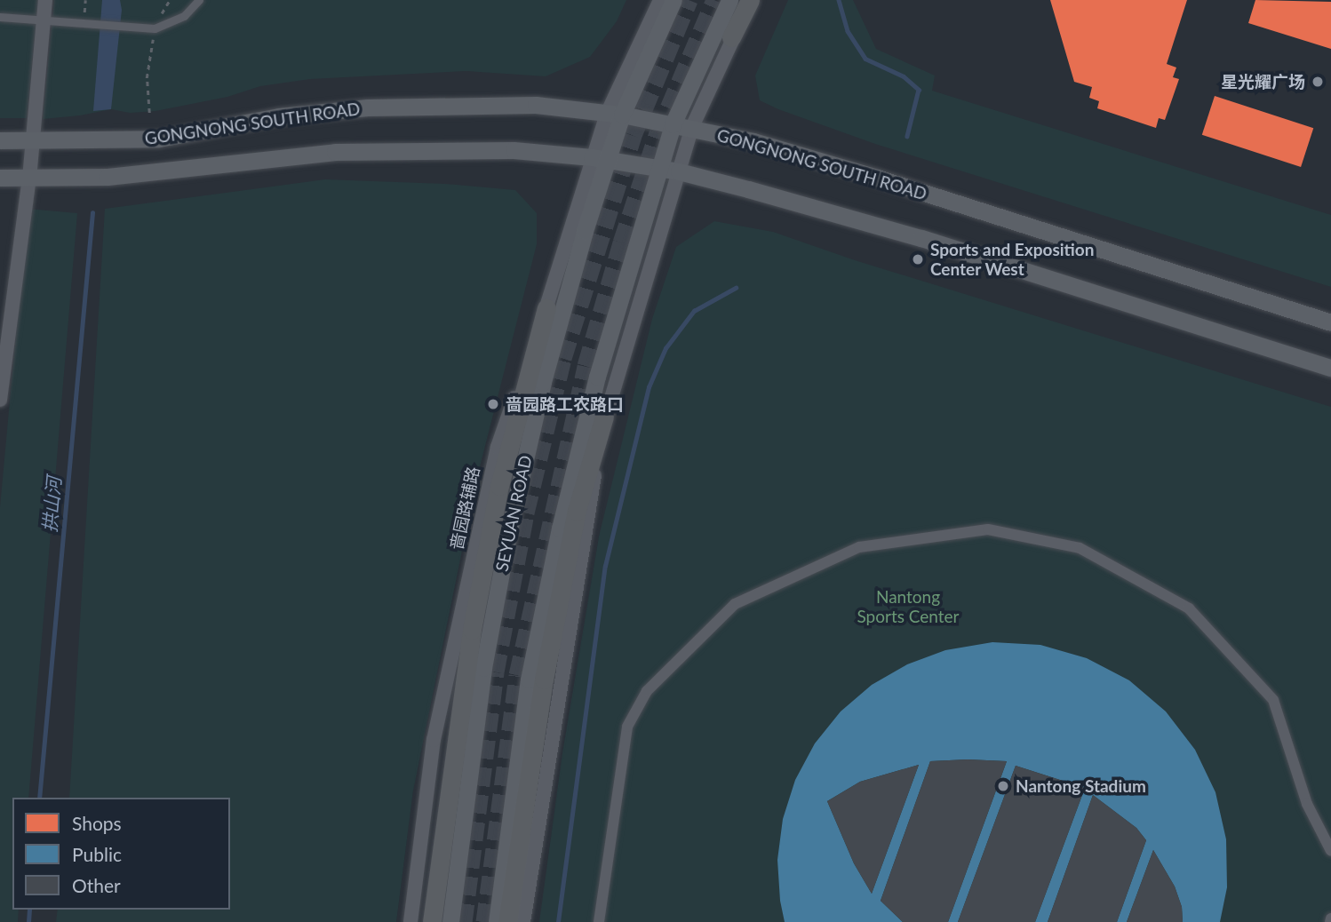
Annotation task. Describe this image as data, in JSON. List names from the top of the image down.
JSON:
{
  "streets": {
    "main road": ["GONGNONG SOUTH ROAD", "SEYUAN ROAD"],
    "street": ["啬园路辅路"]
  },
  "crossings": [
    ["GONGNONG SOUTH ROAD", "啬园路辅路"],
    ["GONGNONG SOUTH ROAD", "SEYUAN ROAD"],
    ["啬园路辅路", "SEYUAN ROAD"]
  ],
  "water": ["拱山河"],
  "parks": ["Nantong Sports Center"],
  "places": [
    "星光耀广场",
    "Sports and Exposition Center West",
    "啬园路工农路口",
    "Nantong Stadium"
  ],
  "legend": ["Shops", "Public", "Other"]
}
